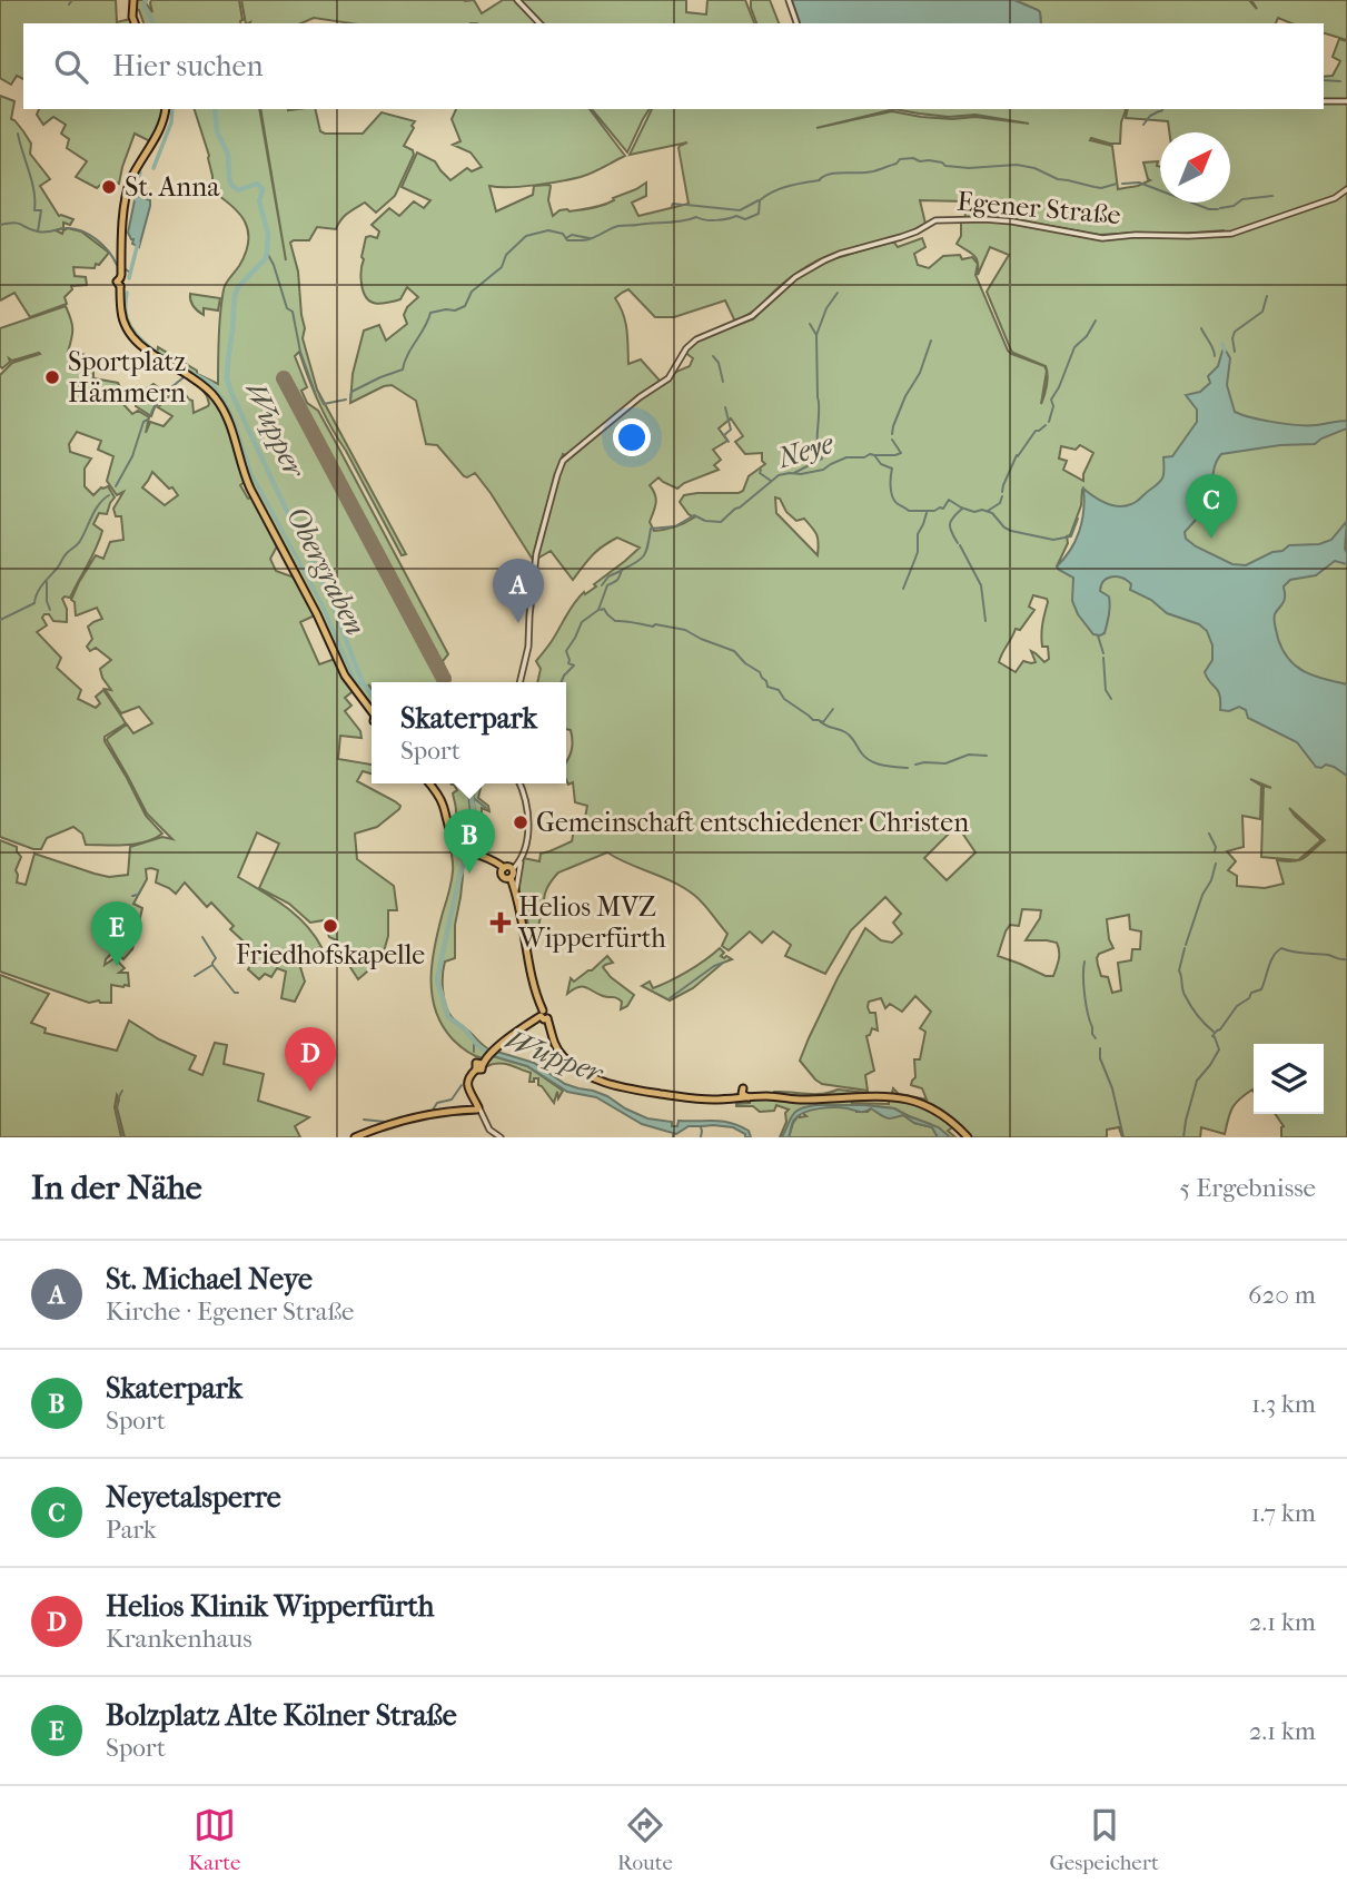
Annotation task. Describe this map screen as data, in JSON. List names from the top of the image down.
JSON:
{
  "streets": {
    "street": ["Egener Straße"]
  },
  "water": ["Wupper", "Neye", "Obergraben"],
  "places": {
    "other": [
      "St. Anna",
      "Sportplatz Hämmern",
      "Gemeinschaft entschiedener Christen",
      "Friedhofskapelle"
    ],
    "health": ["Helios MVZ Wipperfürth"]
  },
  "north": "top right",
  "page": {
    "search": "Hier suchen",
    "pins": [
      "C",
      "A",
      "B",
      "E",
      "D"
    ],
    "popup": ["Skaterpark", "Sport"],
    "heading": ["In der Nähe", "5 Ergebnisse"],
    "list": [
      {
        "mark": "A",
        "name": "St. Michael Neye",
        "note": "Kirche · Egener Straße",
        "value": "620 m"
      },
      {
        "mark": "B",
        "name": "Skaterpark",
        "note": "Sport",
        "value": "1.3 km"
      },
      {
        "mark": "C",
        "name": "Neyetalsperre",
        "note": "Park",
        "value": "1.7 km"
      },
      {
        "mark": "D",
        "name": "Helios Klinik Wipperfürth",
        "note": "Krankenhaus",
        "value": "2.1 km"
      },
      {
        "mark": "E",
        "name": "Bolzplatz Alte Kölner Straße",
        "note": "Sport",
        "value": "2.1 km"
      }
    ],
    "nav": ["Karte", "Route", "Gespeichert"]
  }
}
